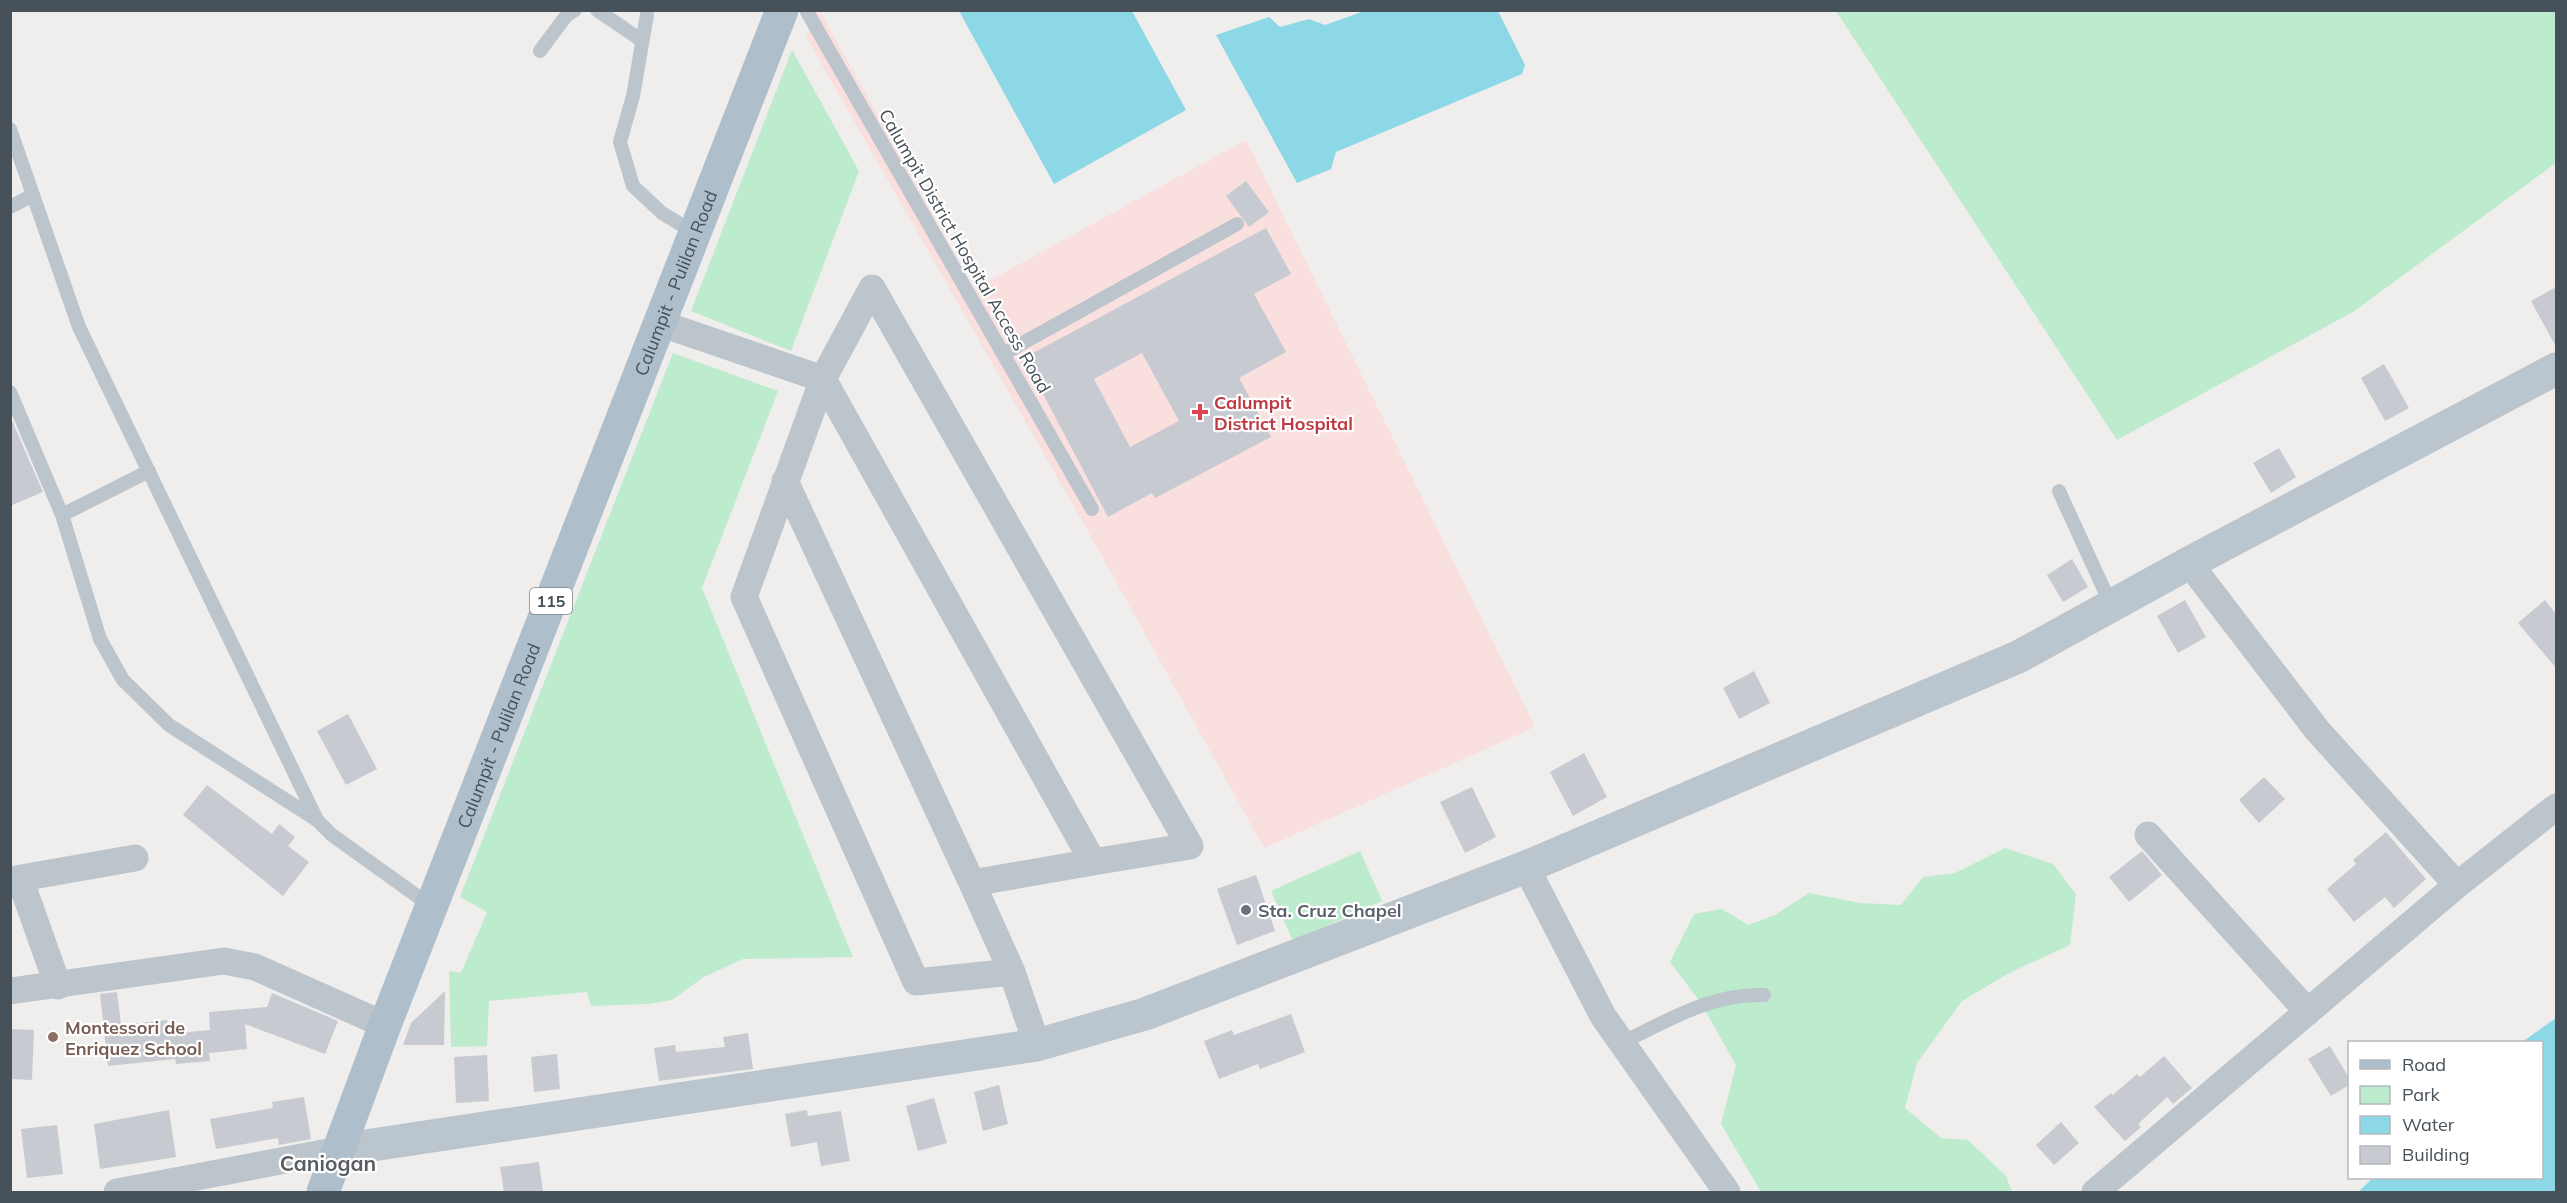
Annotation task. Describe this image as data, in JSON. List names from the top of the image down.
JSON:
{
  "streets": {
    "main road": ["Calumpit - Pulilan Road", "115"],
    "lane": ["Calumpit District Hospital Access Road"]
  },
  "districts": ["Caniogan"],
  "places": {
    "health": ["Calumpit District Hospital"],
    "other": ["Sta. Cruz Chapel", "Montessori de Enriquez School"]
  },
  "legend": [
    "Road",
    "Park",
    "Water",
    "Building"
  ]
}
